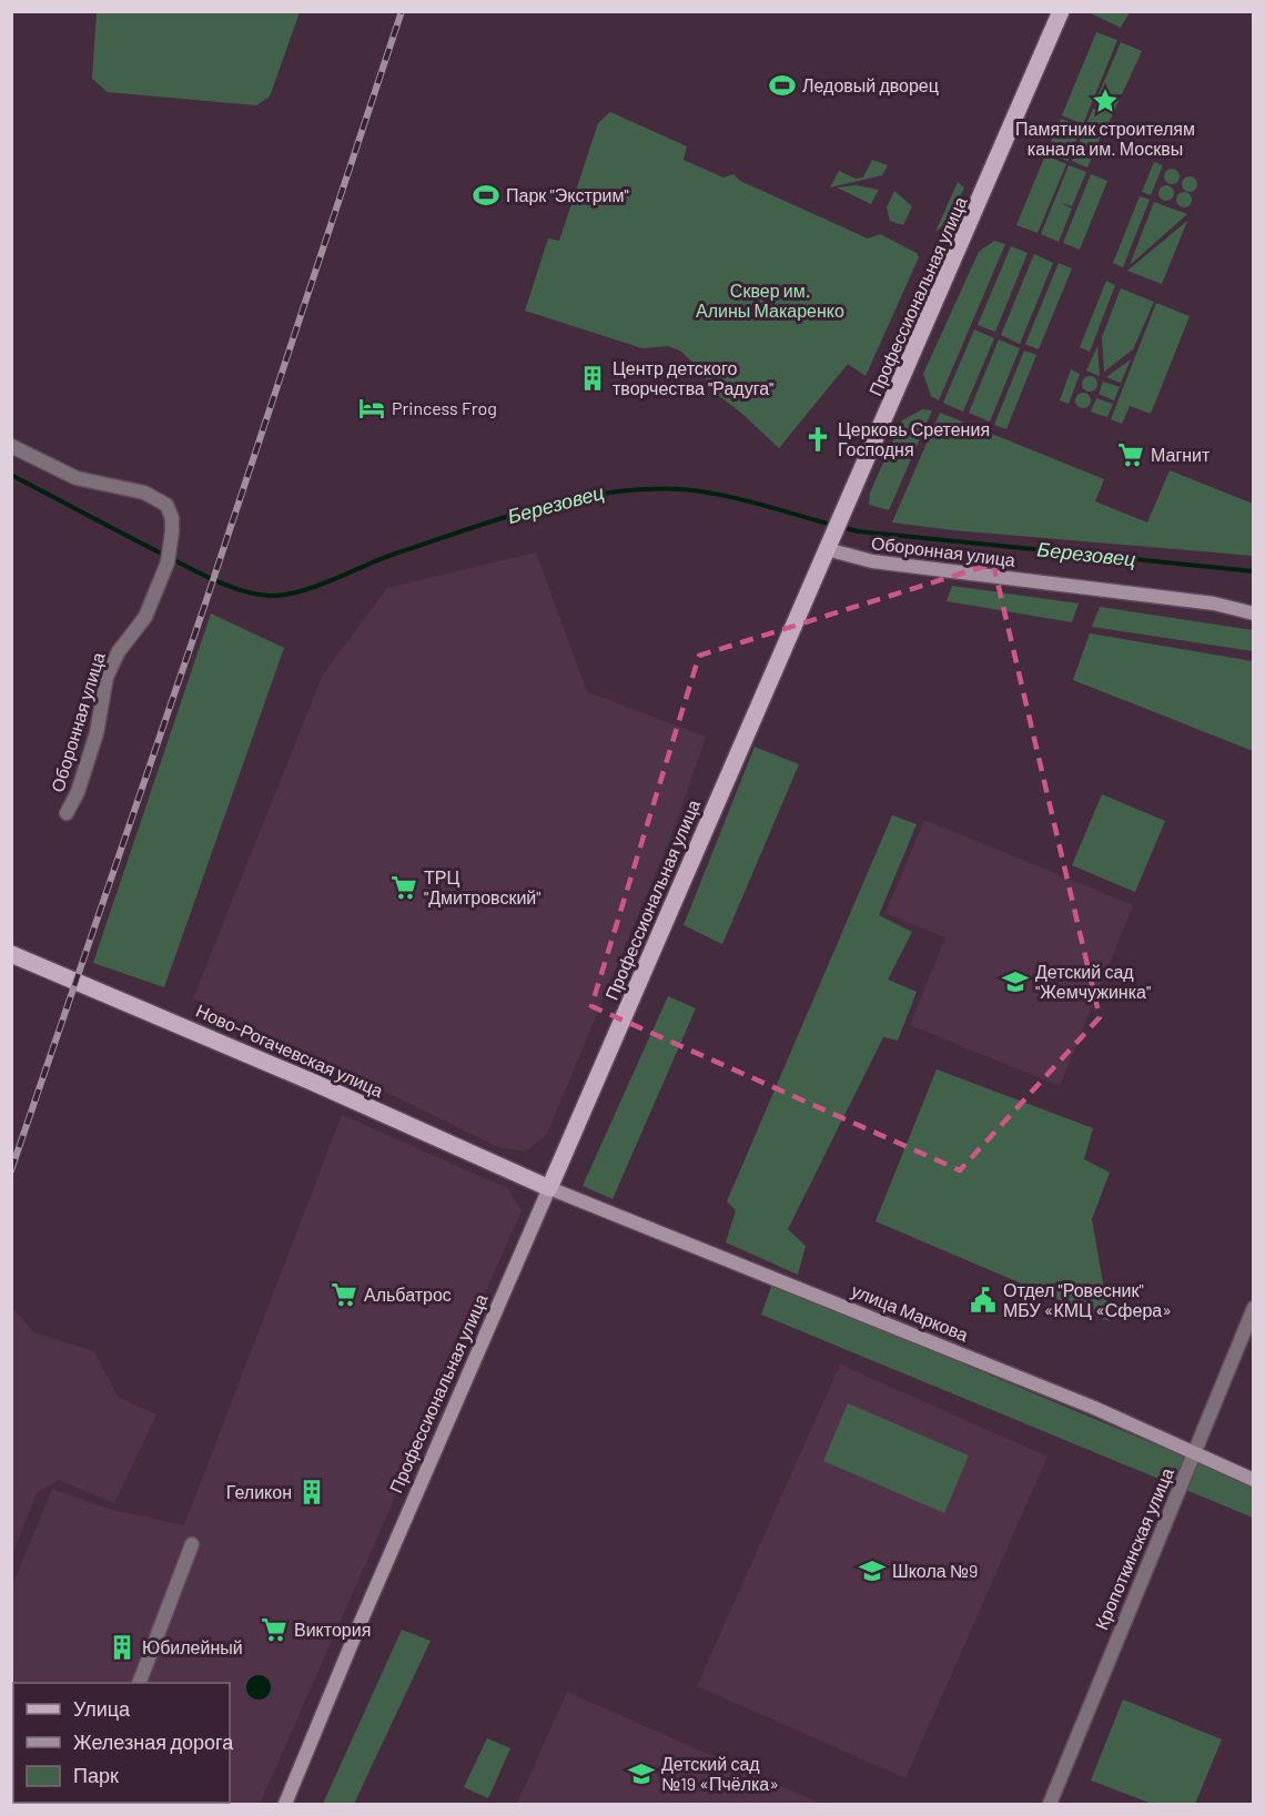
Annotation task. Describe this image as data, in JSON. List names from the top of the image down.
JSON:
{
  "streets": {
    "main road": ["Профессиональная улица", "Ново-Рогачевская улица"],
    "street": ["Оборонная улица", "улица Маркова", "Кропоткинская улица"]
  },
  "crossings": [
    ["Профессиональная улица", "Оборонная улица"],
    ["Профессиональная улица", "Ново-Рогачевская улица"],
    ["Профессиональная улица", "улица Маркова"],
    ["Ново-Рогачевская улица", "улица Маркова"],
    ["улица Маркова", "Кропоткинская улица"]
  ],
  "water": ["Березовец"],
  "parks": ["Сквер им. Алины Макаренко"],
  "places": {
    "sports": ["Ледовый дворец", "Парк \"Экстрим\""],
    "place": ["Памятник строителям канала им. Москвы"],
    "building": ["Центр детского творчества \"Радуга\"", "Геликон", "Юбилейный"],
    "hotel": ["Princess Frog"],
    "church": ["Церковь Сретения Господня"],
    "supermarket": [
      "Магнит",
      "ТРЦ \"Дмитровский\"",
      "Альбатрос",
      "Виктория"
    ],
    "school or university": ["Детский сад \"Жемчужинка\"", "Школа №9", "Детский сад №19 «Пчёлка»"],
    "public building": ["Отдел \"Ровесник\" МБУ «КМЦ «Сфера»"]
  },
  "legend": ["Улица", "Железная дорога", "Парк"]
}
